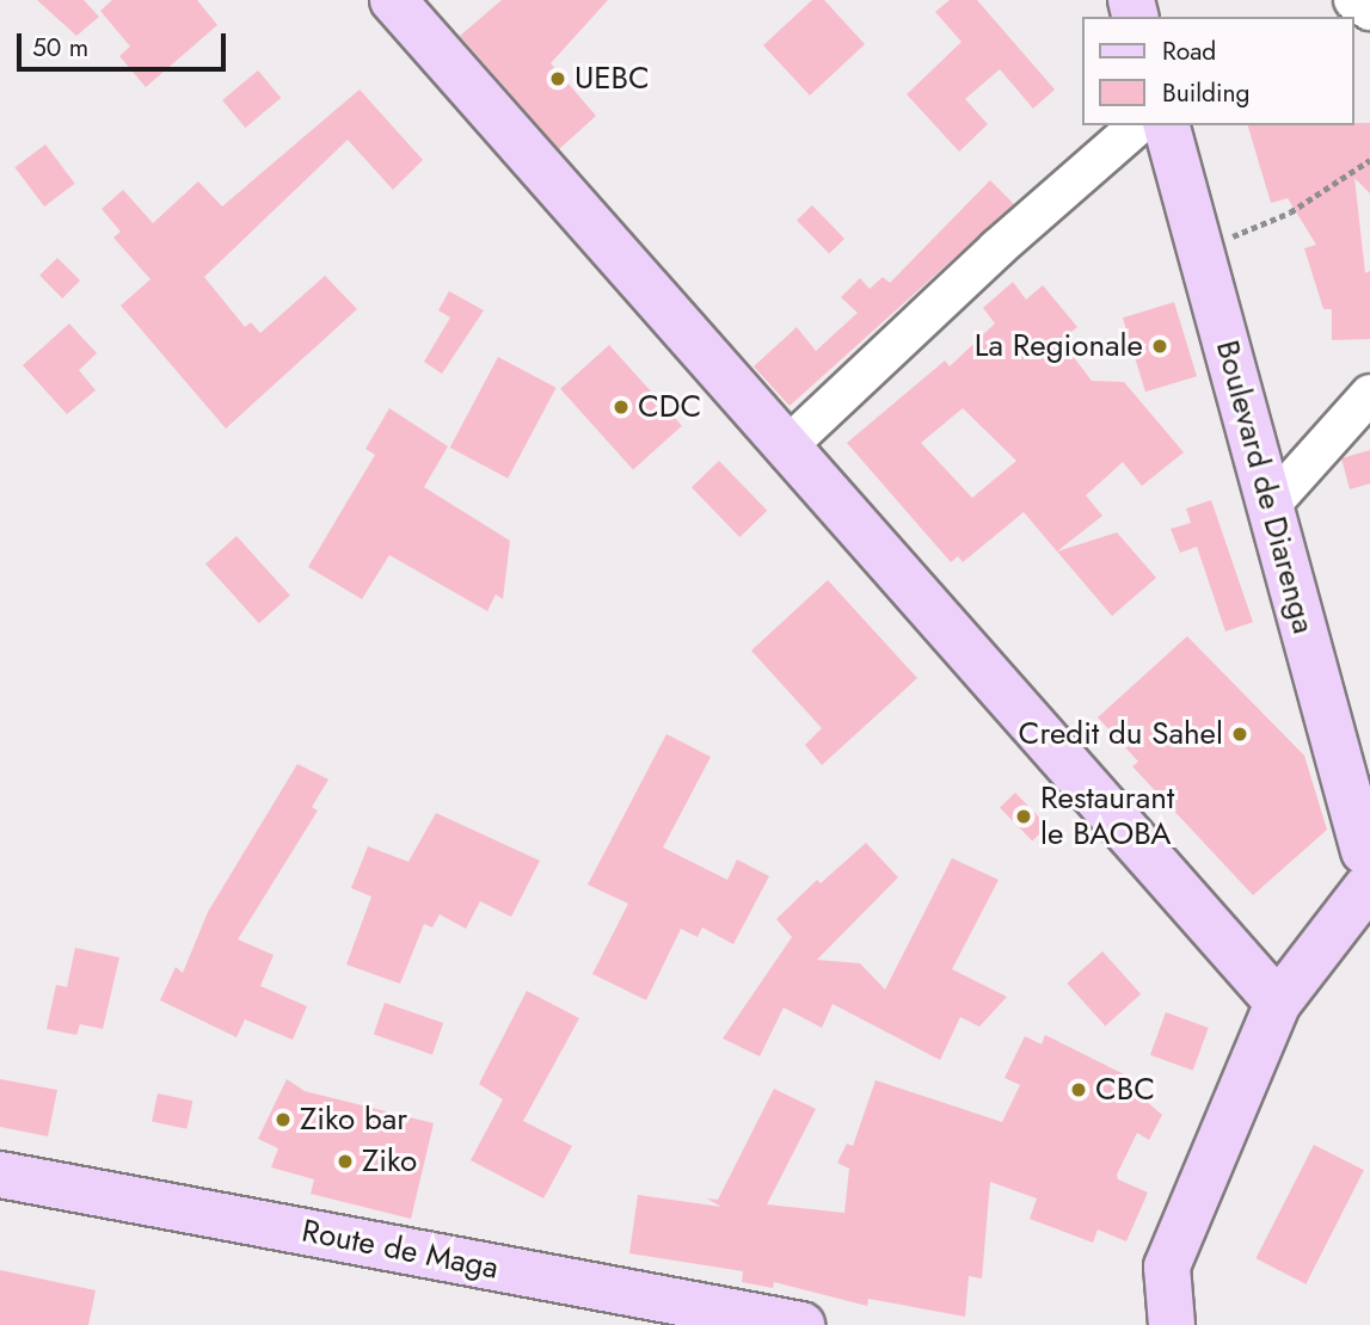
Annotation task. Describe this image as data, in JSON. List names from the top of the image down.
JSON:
{
  "streets": {
    "main road": ["Boulevard de Diarenga", "Route de Maga"]
  },
  "places": [
    "UEBC",
    "La Regionale",
    "CDC",
    "Credit du Sahel",
    "Restaurant le BAOBA",
    "CBC",
    "Ziko bar",
    "Ziko"
  ],
  "legend": ["Road", "Building"],
  "scale_bar": "50 m"
}
